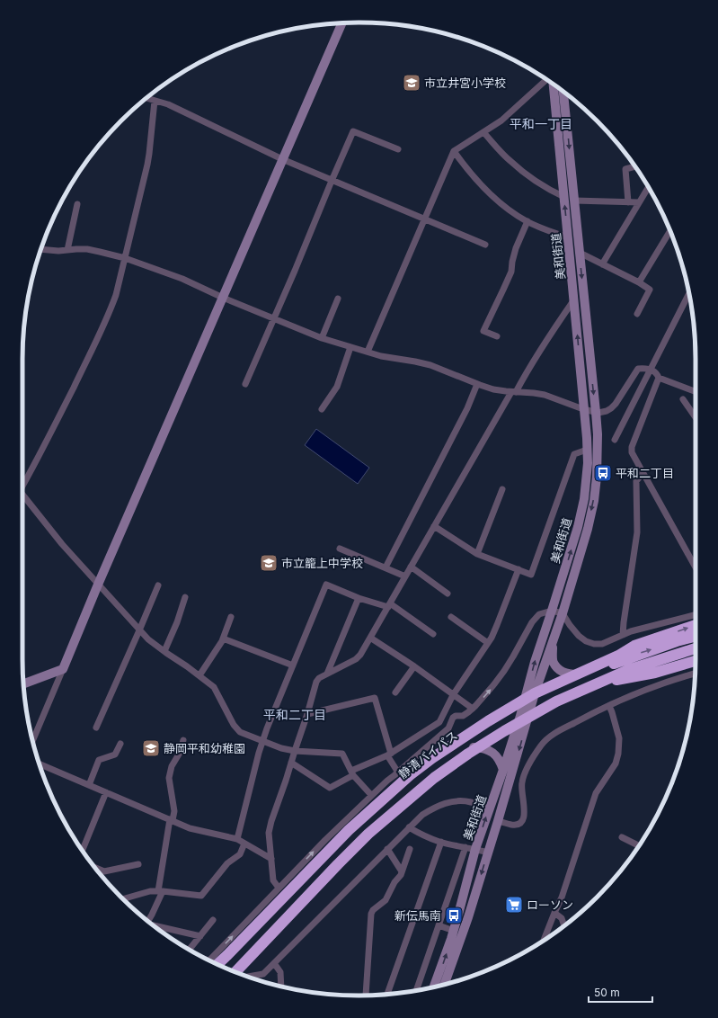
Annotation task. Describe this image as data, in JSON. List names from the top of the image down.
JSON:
{
  "streets": {
    "highway": ["静清バイパス"],
    "street": ["美和街道"]
  },
  "districts": ["平和一丁目", "平和二丁目"],
  "places": {
    "school or university": ["市立井宮小学校", "市立籠上中学校", "静岡平和幼稚園"],
    "bus stop": ["平和二丁目", "新伝馬南"],
    "supermarket": ["ローソン"]
  },
  "scale_bar": "50 m"
}
